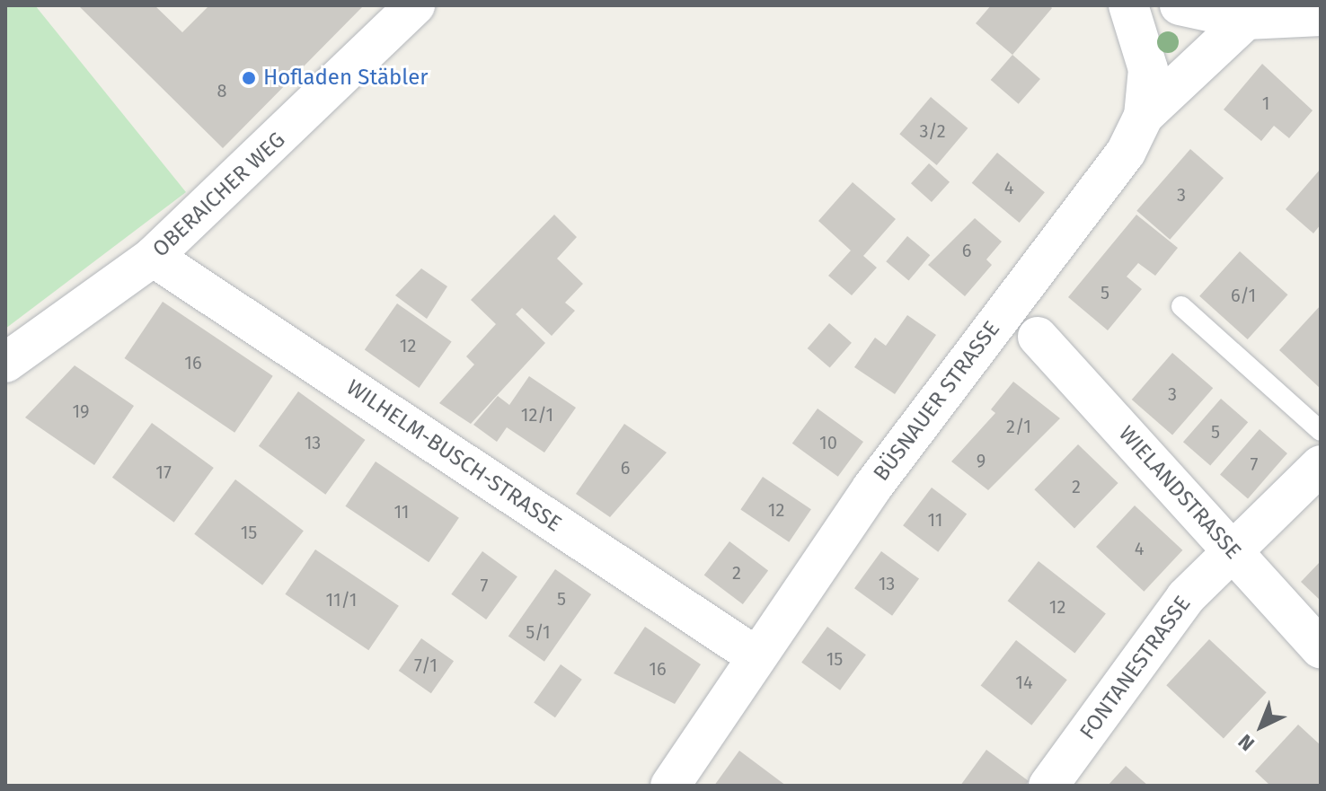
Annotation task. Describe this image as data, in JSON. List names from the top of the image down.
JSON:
{
  "streets": {
    "street": [
      "OBERAICHER WEG",
      "BÜSNAUER STRASSE",
      "WILHELM-BUSCH-STRASSE",
      "WIELANDSTRASSE",
      "FONTANESTRASSE"
    ]
  },
  "crossings": [
    ["OBERAICHER WEG", "WILHELM-BUSCH-STRASSE"],
    ["BÜSNAUER STRASSE", "WILHELM-BUSCH-STRASSE"],
    ["WIELANDSTRASSE", "FONTANESTRASSE"]
  ],
  "places": ["Hofladen Stäbler"],
  "house_numbers": [
    "8",
    "1",
    "3/2",
    "4",
    "3",
    "6",
    "5",
    "6/1",
    "12",
    "16",
    "3",
    "19",
    "12/1",
    "2/1",
    "5",
    "13",
    "10",
    "9",
    "7",
    "6",
    "17",
    "2",
    "12",
    "11",
    "11",
    "15",
    "4",
    "2",
    "13",
    "7",
    "5",
    "11/1",
    "12",
    "5/1",
    "15",
    "7/1",
    "16",
    "14"
  ],
  "north": "bottom left"
}
